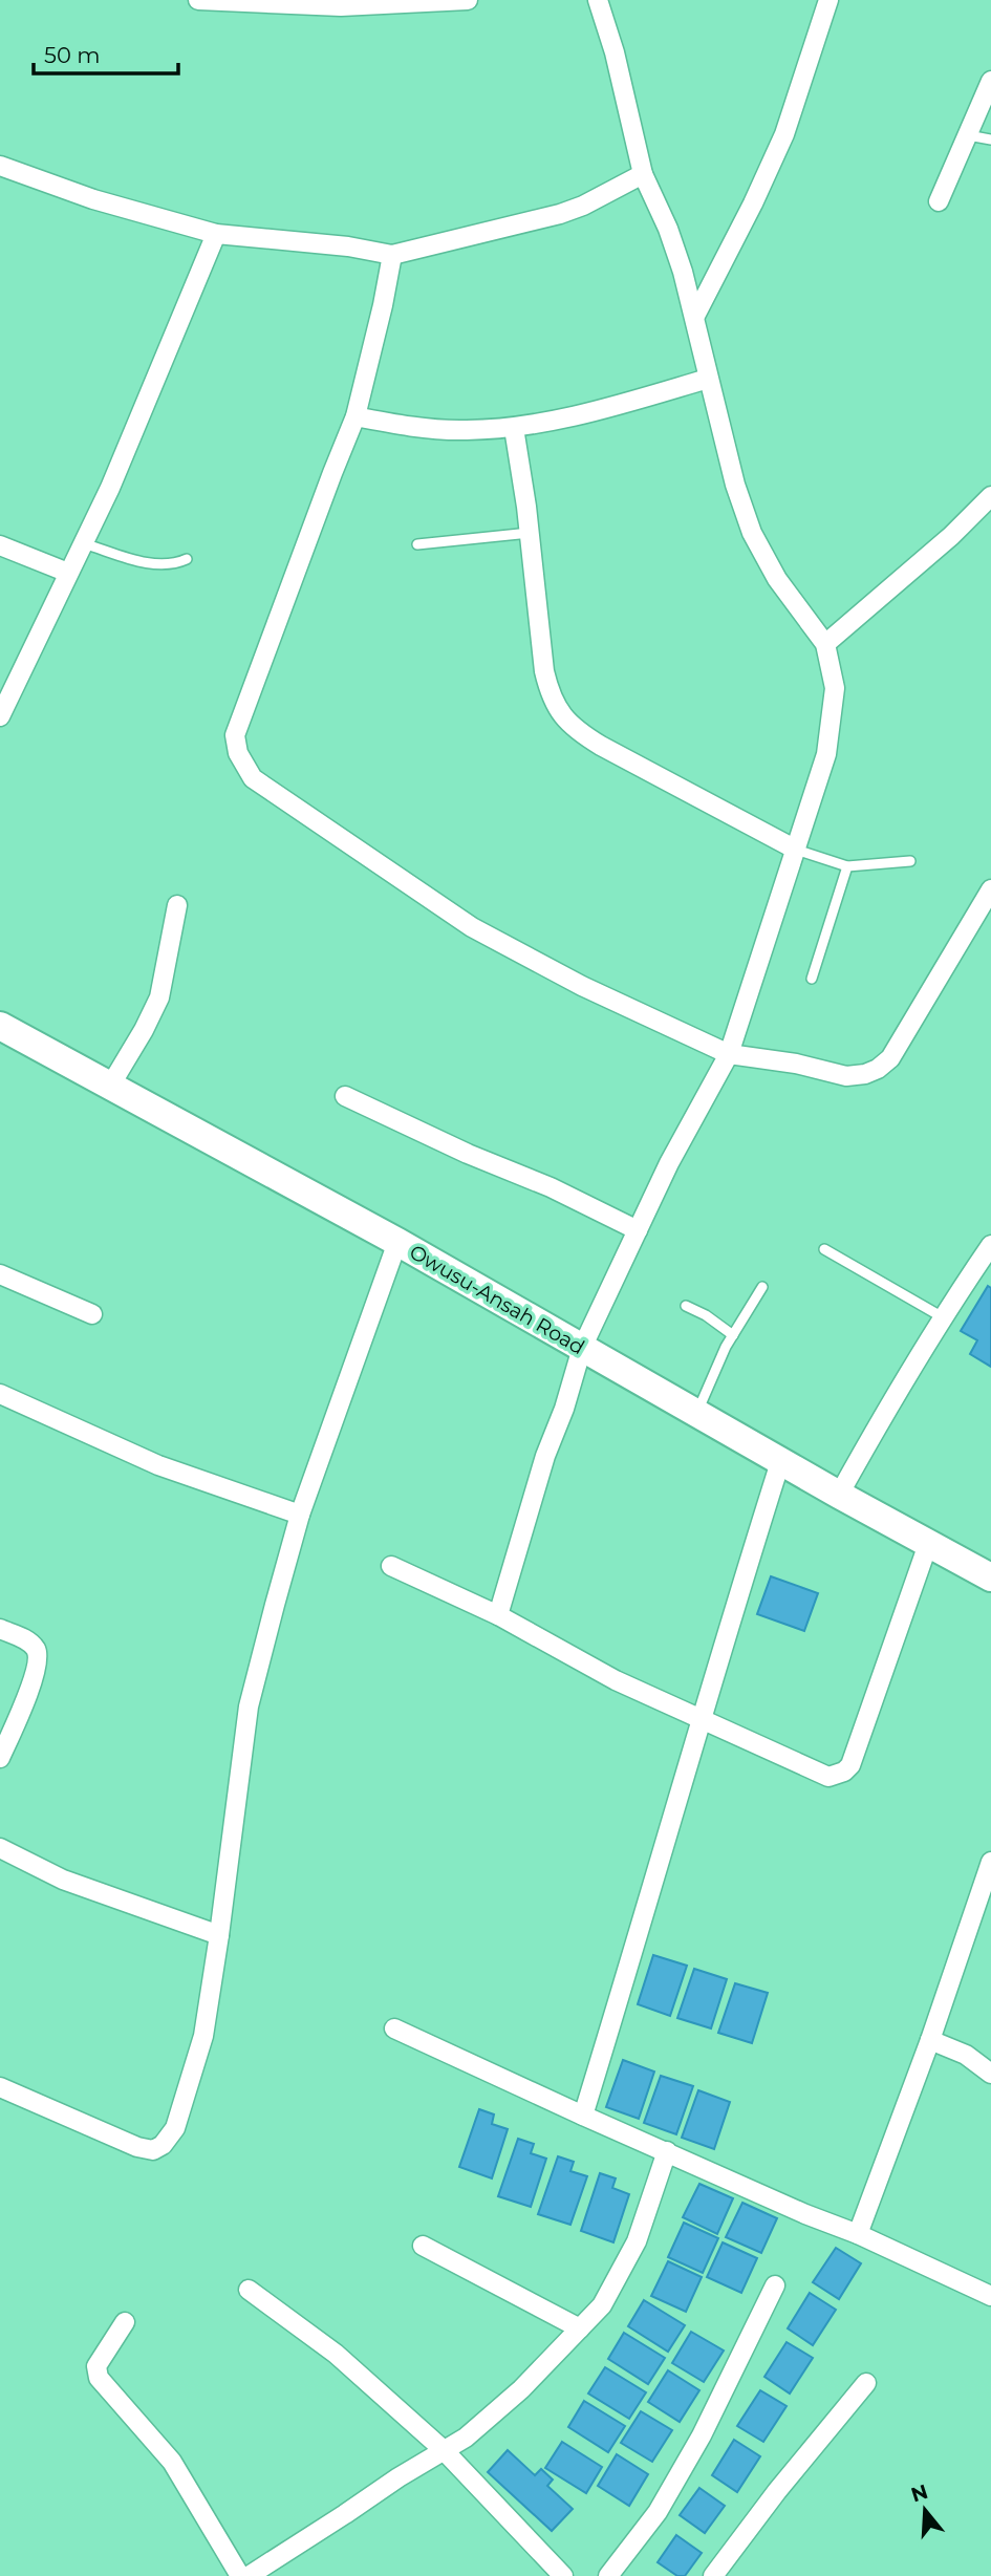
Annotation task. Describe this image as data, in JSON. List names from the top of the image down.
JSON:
{
  "streets": {
    "street": ["Owusu-Ansah Road"]
  },
  "scale_bar": "50 m",
  "north": "top"
}
